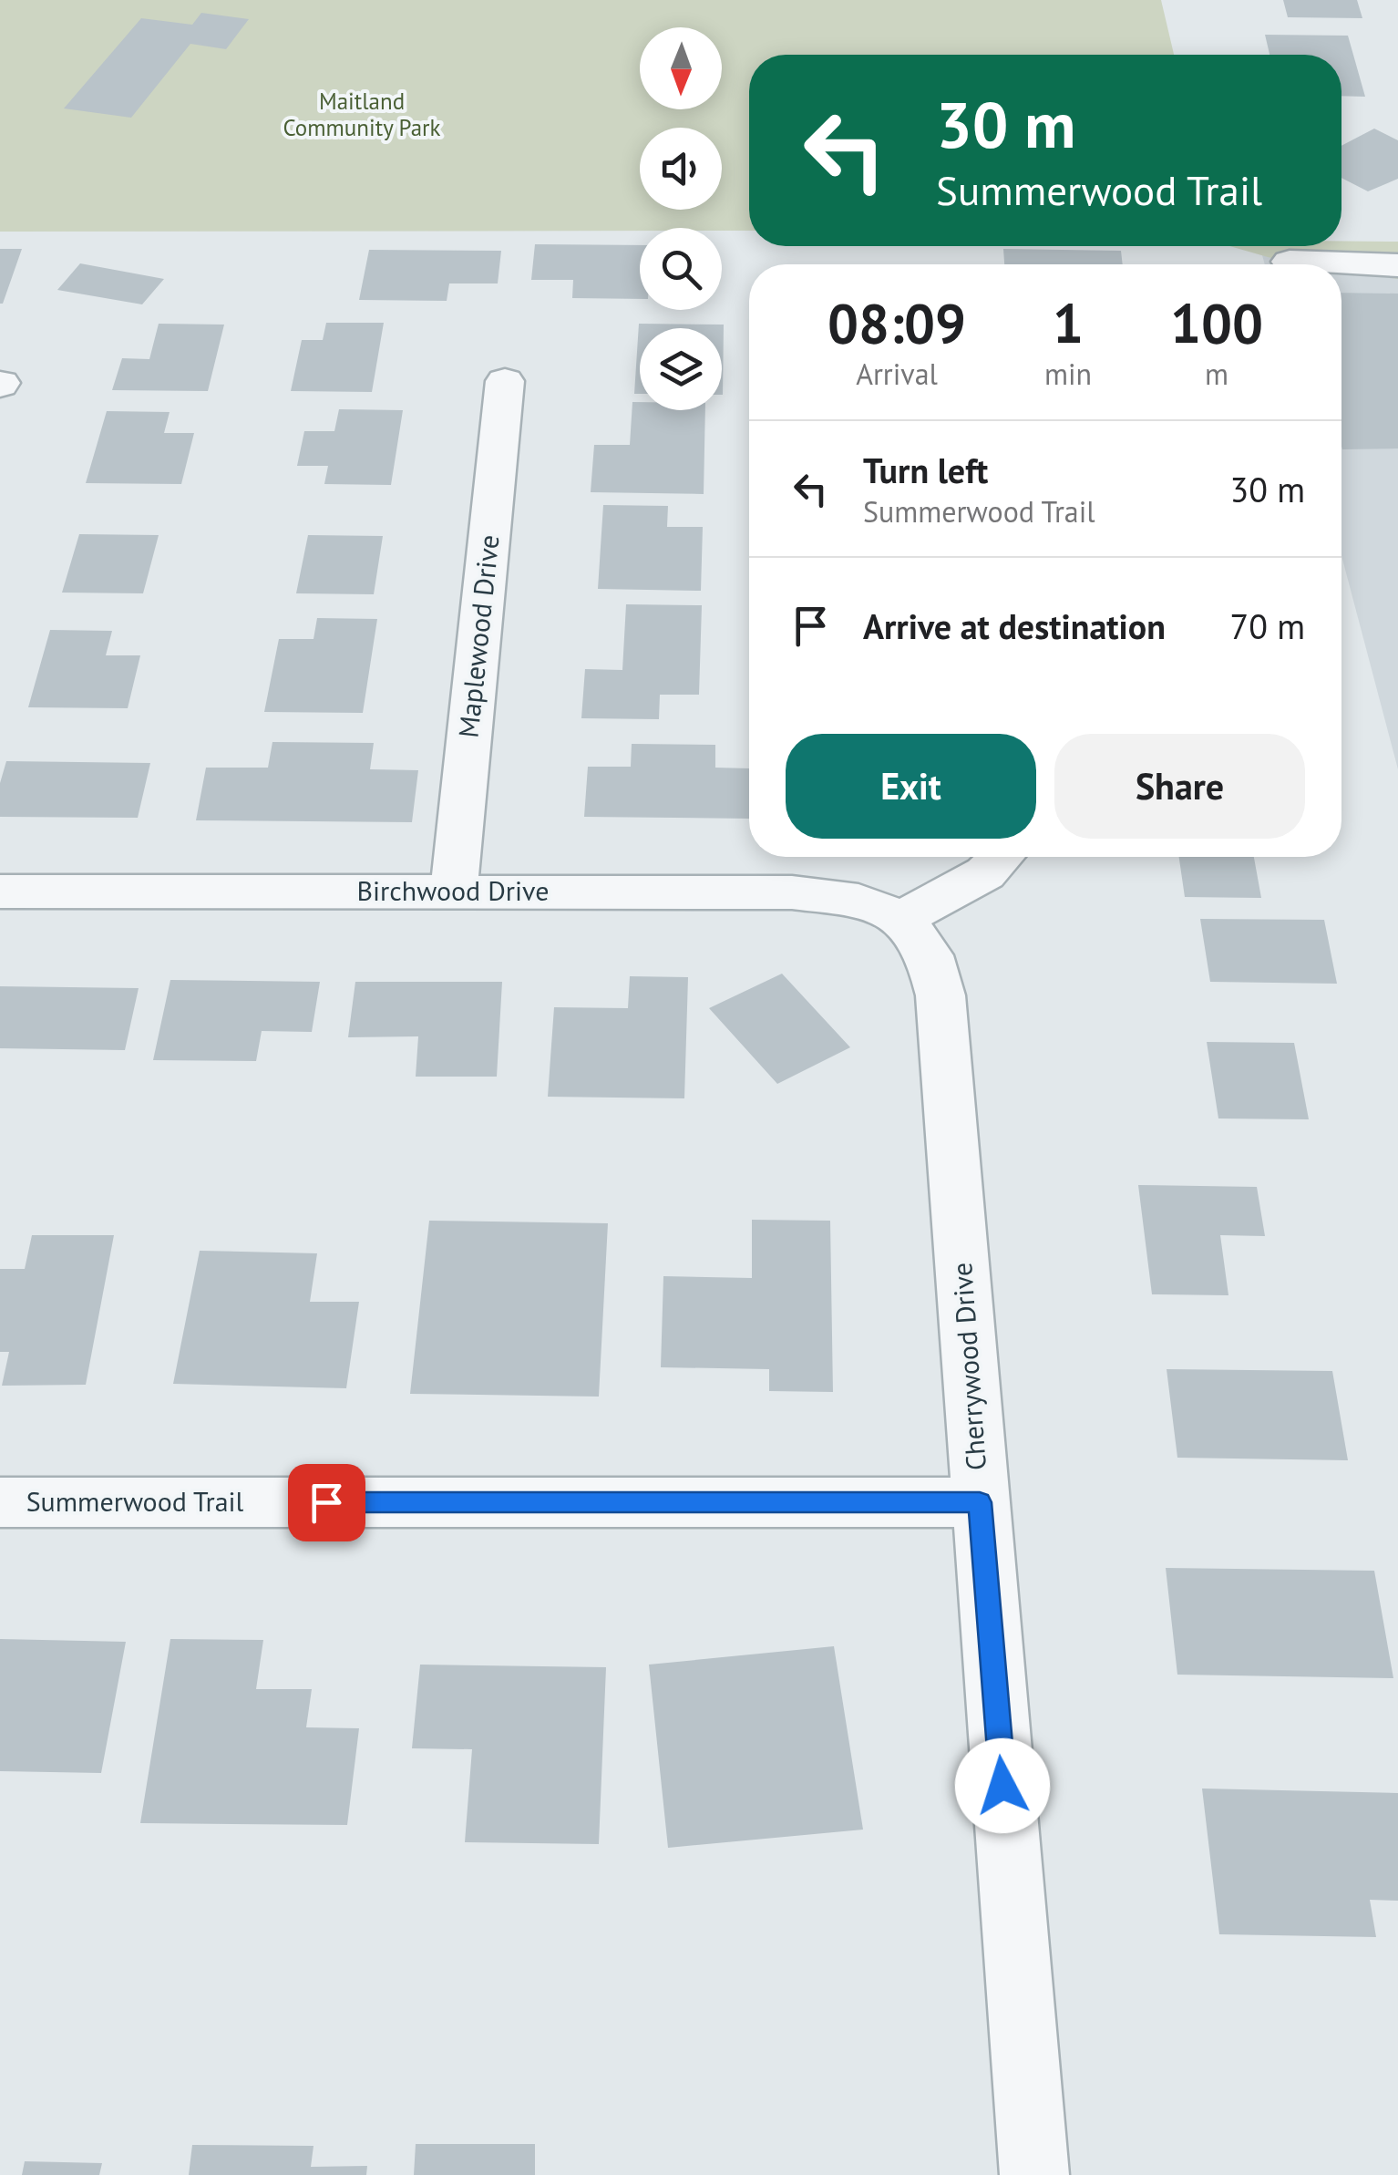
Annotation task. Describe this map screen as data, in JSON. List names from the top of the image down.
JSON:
{
  "streets": {
    "street": [
      "Maplewood Drive",
      "Birchwood Drive",
      "Cherrywood Drive",
      "Summerwood Trail"
    ]
  },
  "crossings": [
    ["Maplewood Drive", "Birchwood Drive"],
    ["Birchwood Drive", "Cherrywood Drive"],
    ["Cherrywood Drive", "Summerwood Trail"]
  ],
  "parks": ["Maitland Community Park"],
  "north": "bottom",
  "page": {
    "turn": ["30 m", "Summerwood Trail"],
    "eta": [
      "08:09",
      "Arrival",
      "1",
      "min",
      "100",
      "m"
    ],
    "list": [
      {
        "name": "Turn left",
        "note": "Summerwood Trail",
        "value": "30 m"
      },
      {
        "name": "Arrive at destination",
        "value": "70 m"
      }
    ],
    "buttons": ["Exit", "Share"]
  }
}
